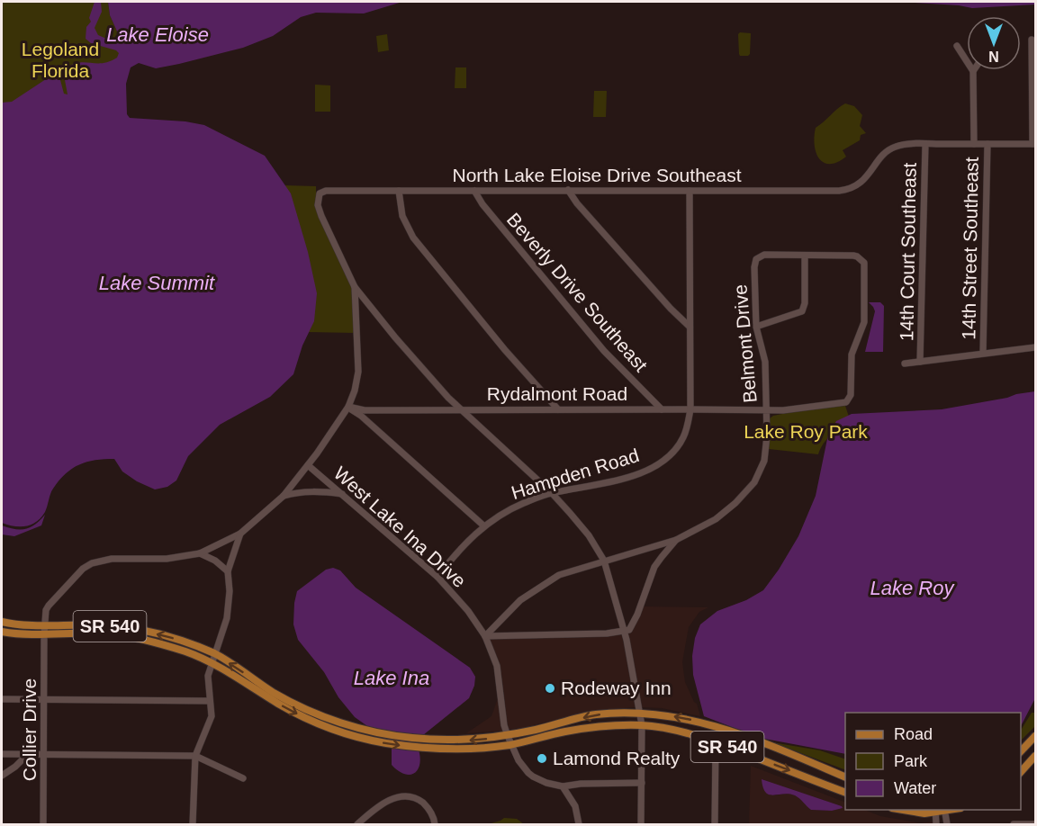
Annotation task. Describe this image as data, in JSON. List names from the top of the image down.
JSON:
{
  "streets": {
    "main road": ["SR 540"],
    "street": [
      "North Lake Eloise Drive Southeast",
      "14th Street Southeast",
      "14th Court Southeast",
      "Beverly Drive Southeast",
      "Belmont Drive",
      "Rydalmont Road",
      "Hampden Road",
      "West Lake Ina Drive",
      "Collier Drive"
    ]
  },
  "crossings": [
    ["North Lake Eloise Drive Southeast", "14th Street Southeast"],
    ["North Lake Eloise Drive Southeast", "14th Court Southeast"],
    ["North Lake Eloise Drive Southeast", "Beverly Drive Southeast"],
    ["North Lake Eloise Drive Southeast", "Hampden Road"],
    ["North Lake Eloise Drive Southeast", "Collier Drive"],
    ["Beverly Drive Southeast", "Rydalmont Road"],
    ["Belmont Drive", "Rydalmont Road"],
    ["Rydalmont Road", "Hampden Road"],
    ["Rydalmont Road", "Collier Drive"],
    ["Hampden Road", "West Lake Ina Drive"],
    ["West Lake Ina Drive", "SR 540"],
    ["West Lake Ina Drive", "Collier Drive"],
    ["SR 540", "Collier Drive"]
  ],
  "water": [
    "Lake Eloise",
    "Lake Summit",
    "Lake Roy",
    "Lake Ina"
  ],
  "parks": ["Legoland Florida", "Lake Roy Park"],
  "places": ["Rodeway Inn", "Lamond Realty"],
  "legend": ["Road", "Park", "Water"],
  "north": "bottom"
}
